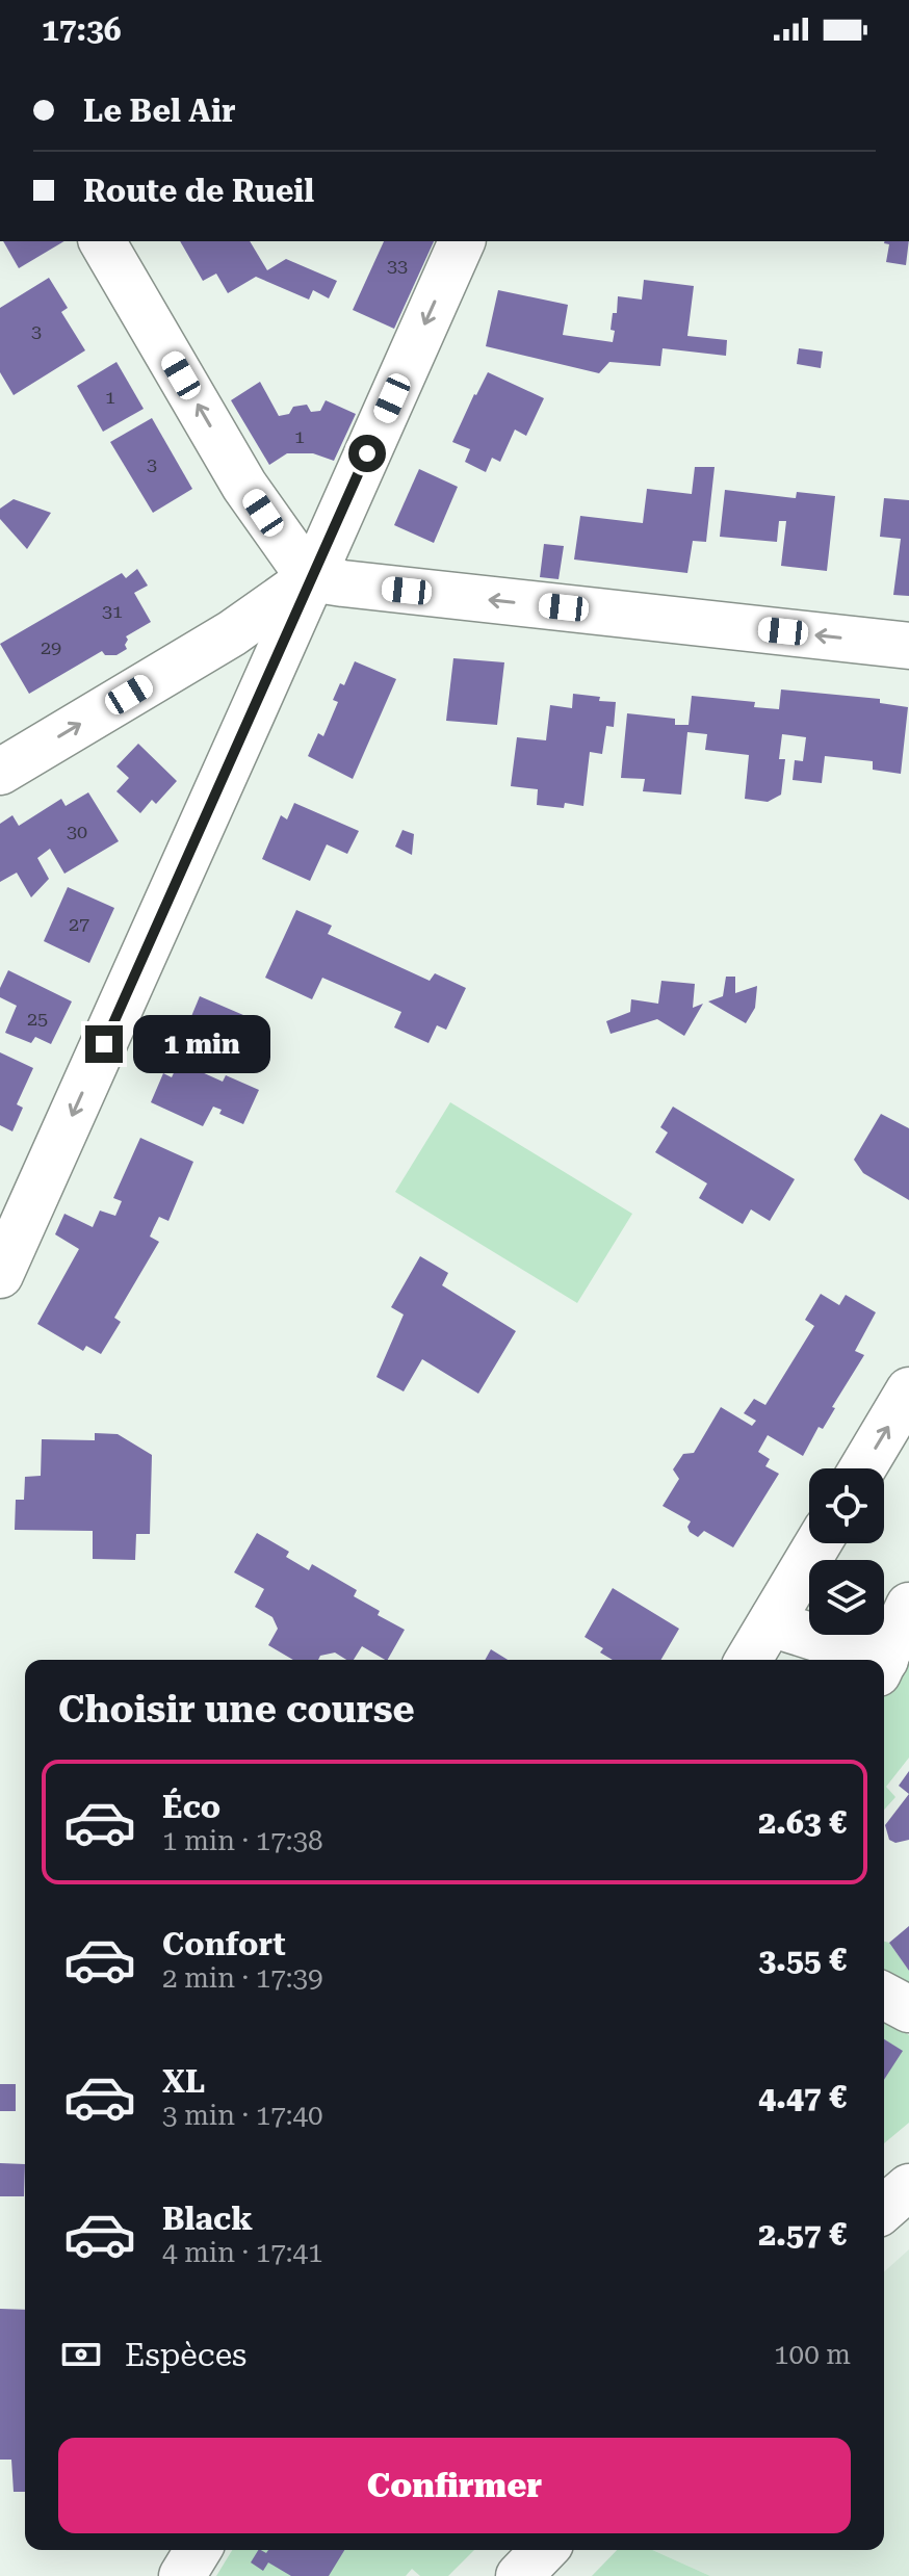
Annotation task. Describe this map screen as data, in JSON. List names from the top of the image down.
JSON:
{
  "house_numbers": [
    "33",
    "3",
    "1",
    "1",
    "3",
    "31",
    "29",
    "30",
    "27",
    "25"
  ],
  "page": {
    "status": "17:36",
    "banner": ["Le Bel Air", "Route de Rueil"],
    "bubble": "1 min",
    "heading": "Choisir une course",
    "list": [
      {
        "name": "Éco",
        "note": "1 min · 17:38",
        "value": "2.63 €"
      },
      {
        "name": "Confort",
        "note": "2 min · 17:39",
        "value": "3.55 €"
      },
      {
        "name": "XL",
        "note": "3 min · 17:40",
        "value": "4.47 €"
      },
      {
        "name": "Black",
        "note": "4 min · 17:41",
        "value": "2.57 €"
      }
    ],
    "pay": ["Espèces", "100 m"],
    "buttons": "Confirmer"
  }
}
